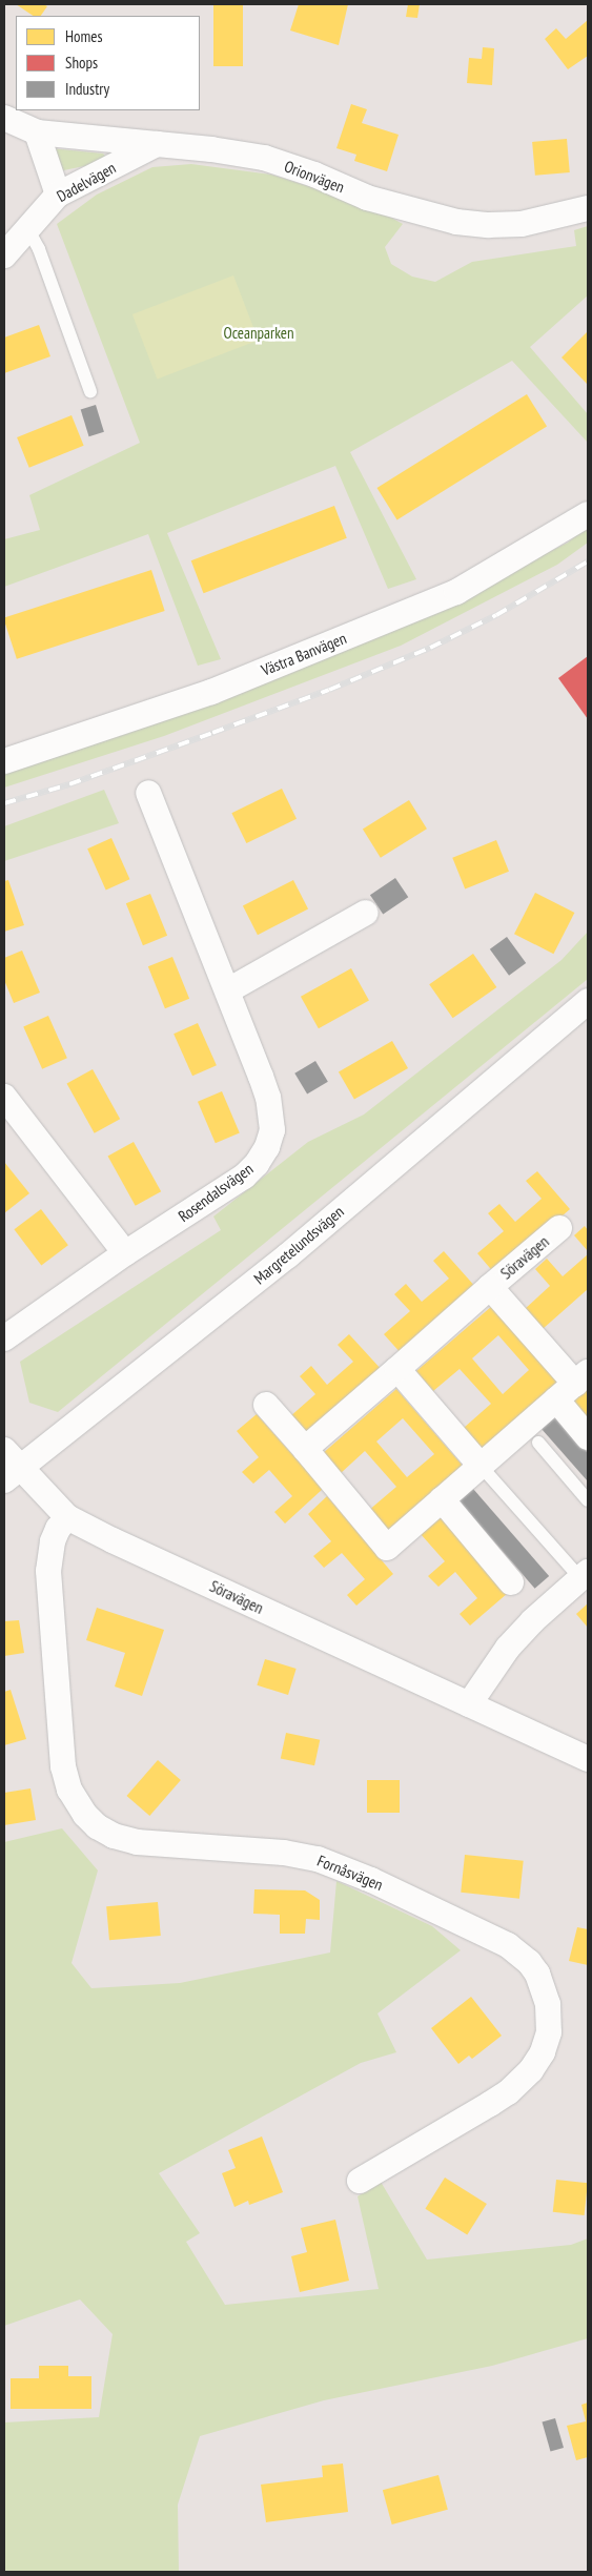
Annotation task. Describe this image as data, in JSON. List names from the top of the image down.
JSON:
{
  "streets": {
    "street": [
      "Orionvägen",
      "Dadelvägen",
      "Västra Banvägen",
      "Rosendalsvägen",
      "Margretelundsvägen",
      "Söravägen",
      "Fornåsvägen"
    ]
  },
  "crossings": [
    ["Orionvägen", "Dadelvägen"],
    ["Margretelundsvägen", "Söravägen"],
    ["Söravägen", "Fornåsvägen"]
  ],
  "parks": ["Oceanparken"],
  "legend": ["Homes", "Shops", "Industry"]
}
